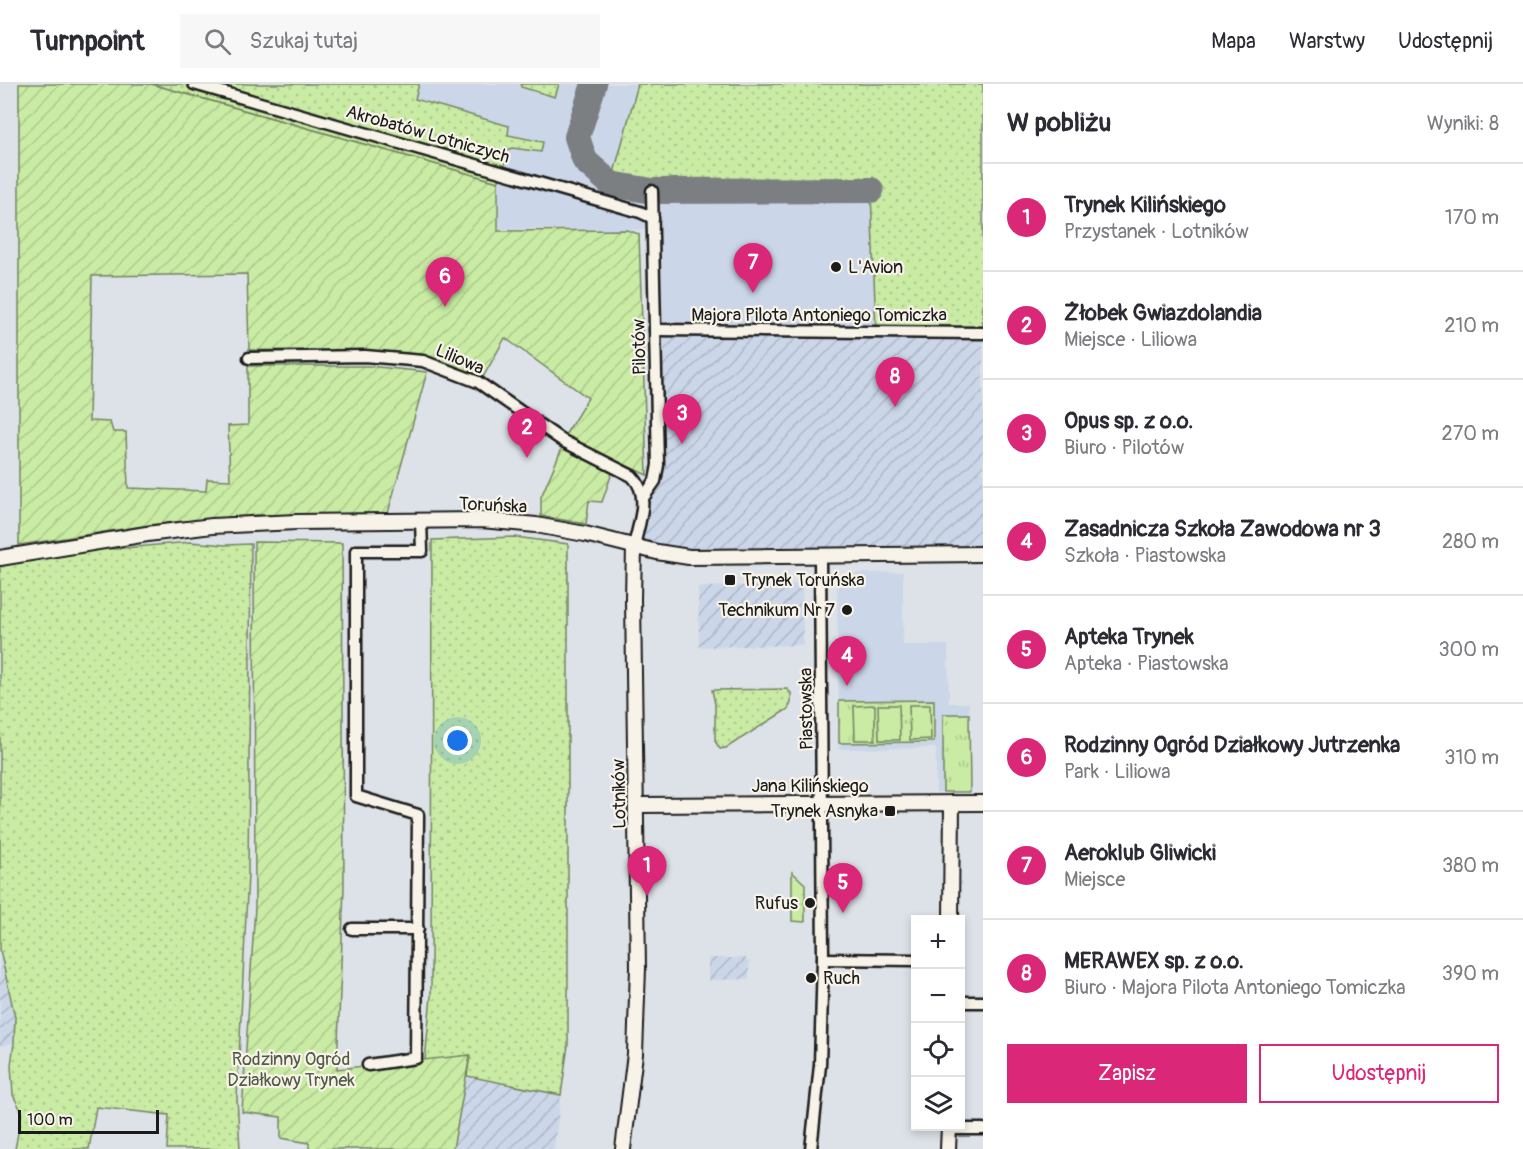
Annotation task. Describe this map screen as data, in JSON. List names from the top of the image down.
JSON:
{
  "streets": {
    "street": [
      "Akrobatów Lotniczych",
      "Majora Pilota Antoniego Tomiczka",
      "Pilotów",
      "Liliowa",
      "Toruńska",
      "Piastowska",
      "Jana Kilińskiego",
      "Lotników"
    ]
  },
  "crossings": [
    ["Akrobatów Lotniczych", "Pilotów"],
    ["Majora Pilota Antoniego Tomiczka", "Pilotów"],
    ["Pilotów", "Liliowa"],
    ["Toruńska", "Piastowska"],
    ["Toruńska", "Lotników"],
    ["Piastowska", "Jana Kilińskiego"],
    ["Jana Kilińskiego", "Lotników"]
  ],
  "parks": ["Rodzinny Ogród Działkowy Trynek"],
  "places": {
    "other": [
      "L'Avion",
      "Technikum Nr 7",
      "Rufus",
      "Ruch"
    ],
    "transit": ["Trynek Toruńska", "Trynek Asnyka"]
  },
  "scale_bar": "100 m",
  "page": {
    "header": "Turnpoint",
    "search": "Szukaj tutaj",
    "nav": ["Mapa", "Warstwy", "Udostępnij"],
    "heading": ["W pobliżu", "Wyniki: 8"],
    "list": [
      {
        "mark": "1",
        "name": "Trynek Kilińskiego",
        "note": "Przystanek · Lotników",
        "value": "170 m"
      },
      {
        "mark": "2",
        "name": "Żłobek Gwiazdolandia",
        "note": "Miejsce · Liliowa",
        "value": "210 m"
      },
      {
        "mark": "3",
        "name": "Opus sp. z o.o.",
        "note": "Biuro · Pilotów",
        "value": "270 m"
      },
      {
        "mark": "4",
        "name": "Zasadnicza Szkoła Zawodowa nr 3",
        "note": "Szkoła · Piastowska",
        "value": "280 m"
      },
      {
        "mark": "5",
        "name": "Apteka Trynek",
        "note": "Apteka · Piastowska",
        "value": "300 m"
      },
      {
        "mark": "6",
        "name": "Rodzinny Ogród Działkowy Jutrzenka",
        "note": "Park · Liliowa",
        "value": "310 m"
      },
      {
        "mark": "7",
        "name": "Aeroklub Gliwicki",
        "note": "Miejsce",
        "value": "380 m"
      },
      {
        "mark": "8",
        "name": "MERAWEX sp. z o.o.",
        "note": "Biuro · Majora Pilota Antoniego Tomiczka",
        "value": "390 m"
      }
    ],
    "pins": [
      "7",
      "6",
      "8",
      "3",
      "2",
      "4",
      "1",
      "5"
    ],
    "map_buttons": ["+", "−"],
    "buttons": ["Zapisz", "Udostępnij"],
    "scale": "100 m"
  }
}
